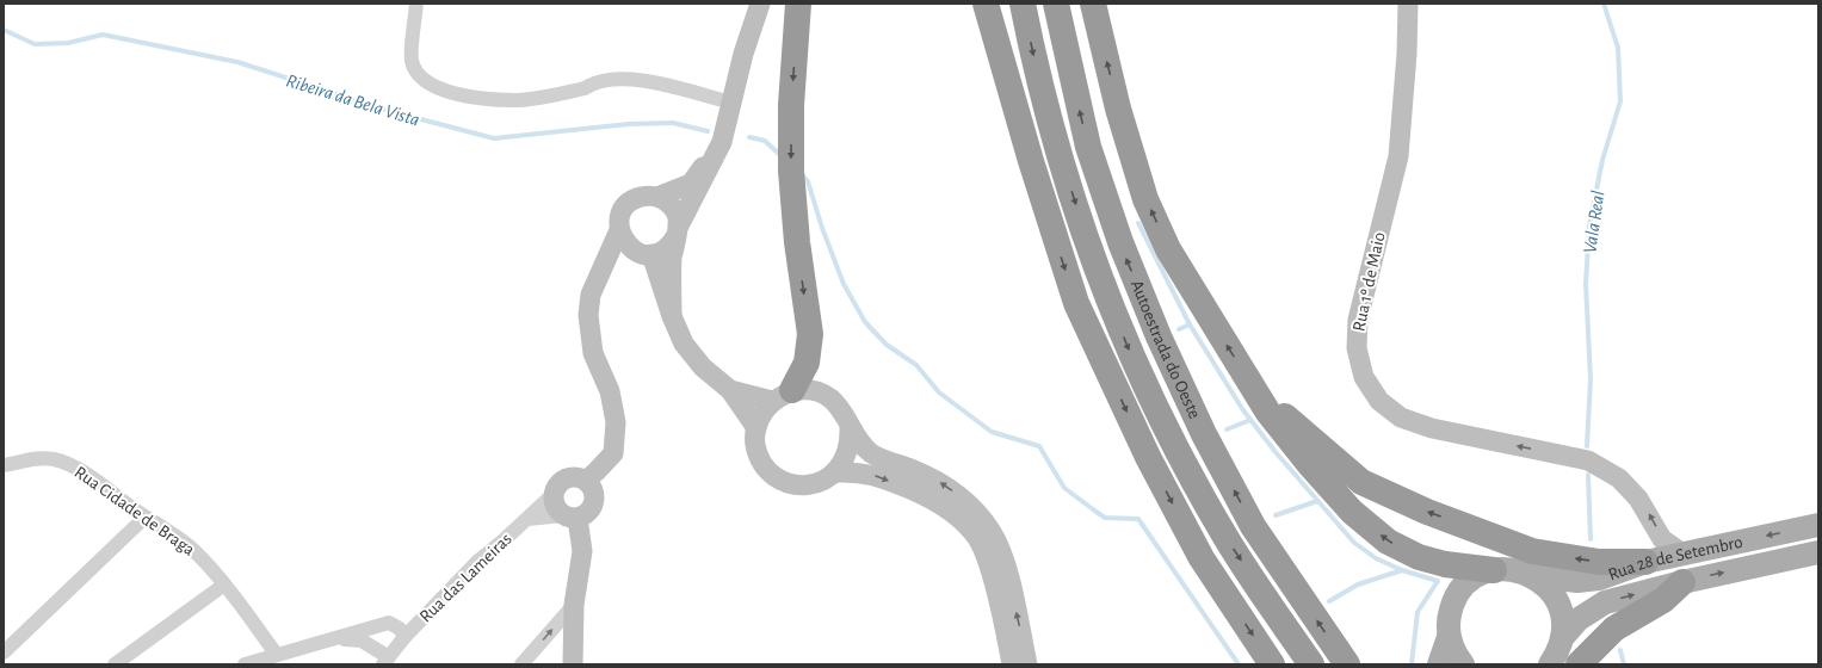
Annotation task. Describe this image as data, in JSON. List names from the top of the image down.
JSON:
{
  "streets": {
    "highway": ["Autoestrada do Oeste"],
    "main road": ["Rua 28 de Setembro"],
    "street": ["Rua 1º de Maio", "Rua Cidade de Braga", "Rua das Lameiras"]
  },
  "crossings": [
    ["Rua 1º de Maio", "Rua 28 de Setembro"],
    ["Rua Cidade de Braga", "Rua das Lameiras"]
  ],
  "one_way": ["Rua 1º de Maio"],
  "water": ["Ribeira da Bela Vista", "Vala Real"]
}
